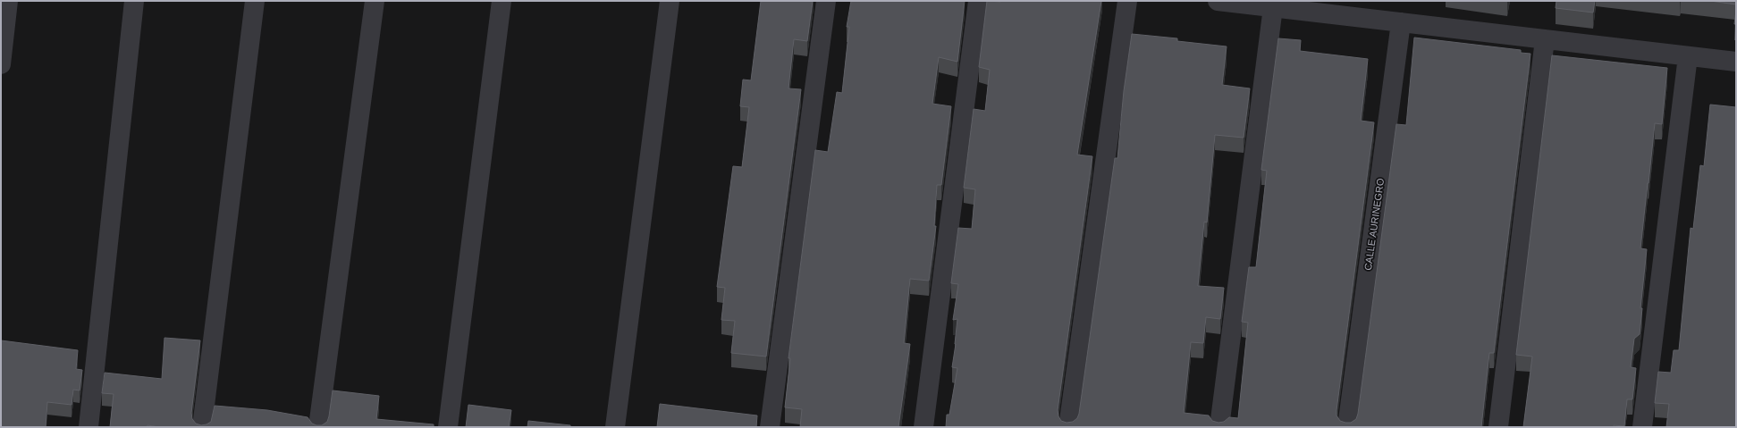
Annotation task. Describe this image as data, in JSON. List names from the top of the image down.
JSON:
{
  "streets": {
    "street": ["CALLE AURINEGRO"]
  }
}
